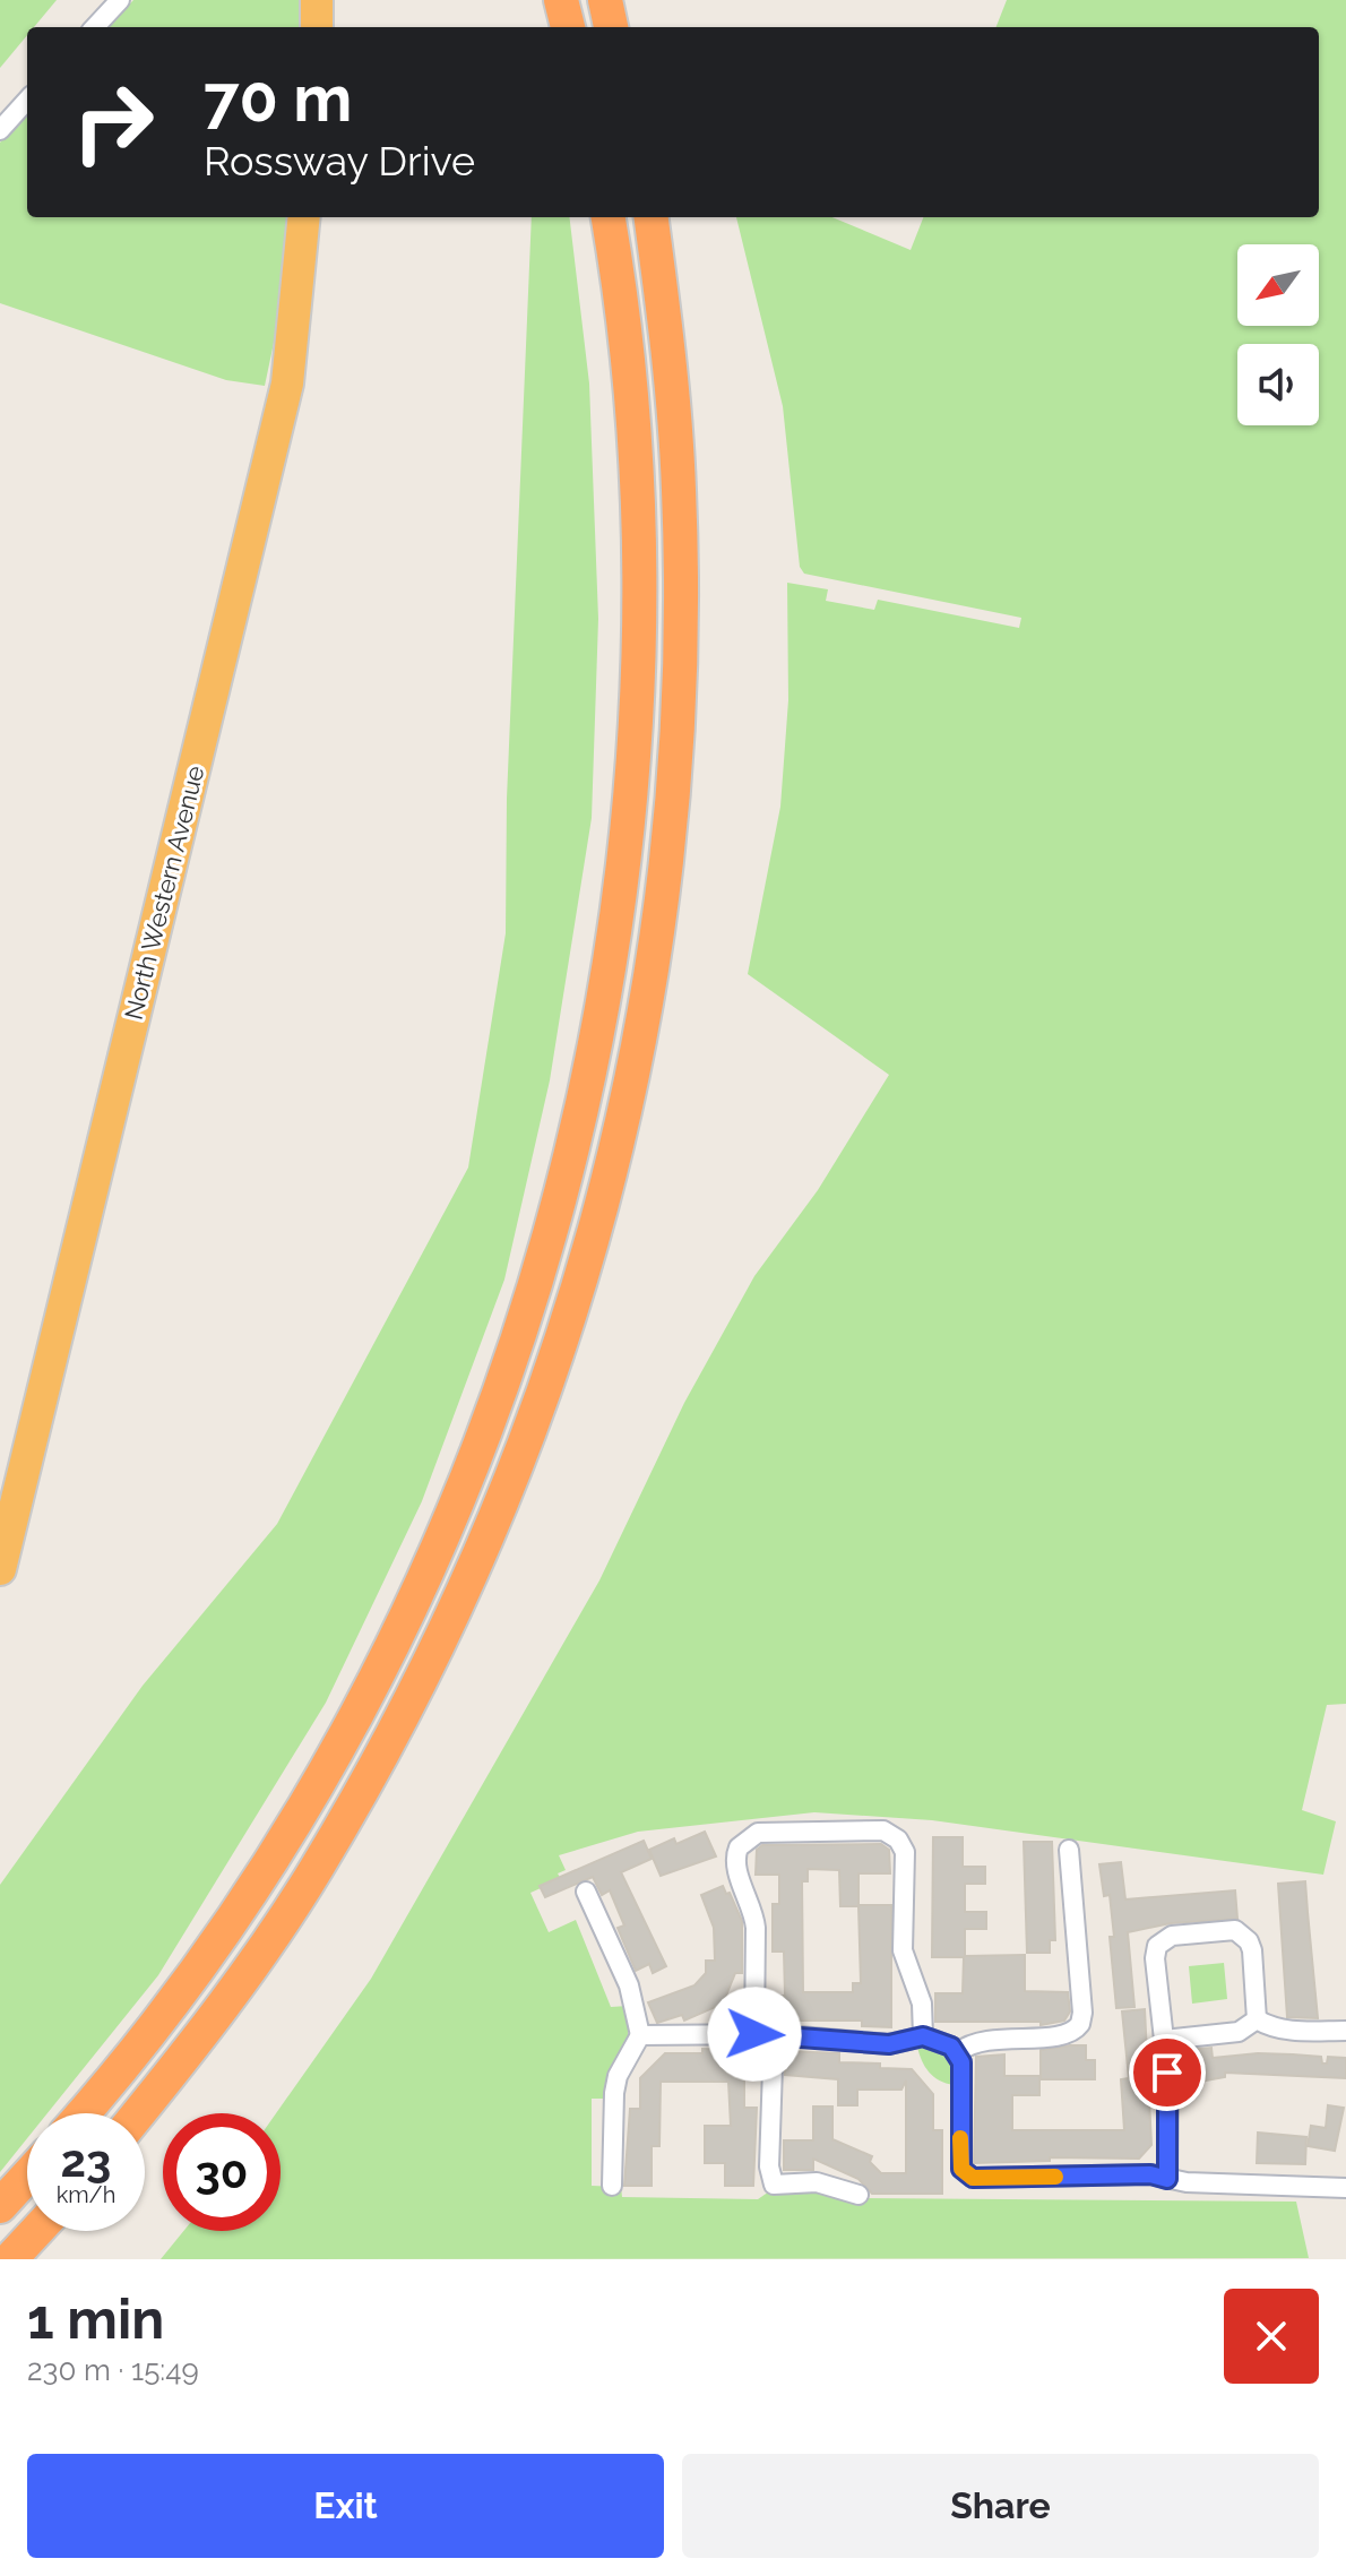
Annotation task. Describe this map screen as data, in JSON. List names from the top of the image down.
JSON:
{
  "streets": {
    "highway": ["North Western Avenue"]
  },
  "north": "bottom left",
  "page": {
    "turn": ["70 m", "Rossway Drive"],
    "speed": "23 km/h",
    "limit": "30",
    "heading": ["1 min", "230 m · 15:49"],
    "buttons": ["Exit", "Share"]
  }
}
